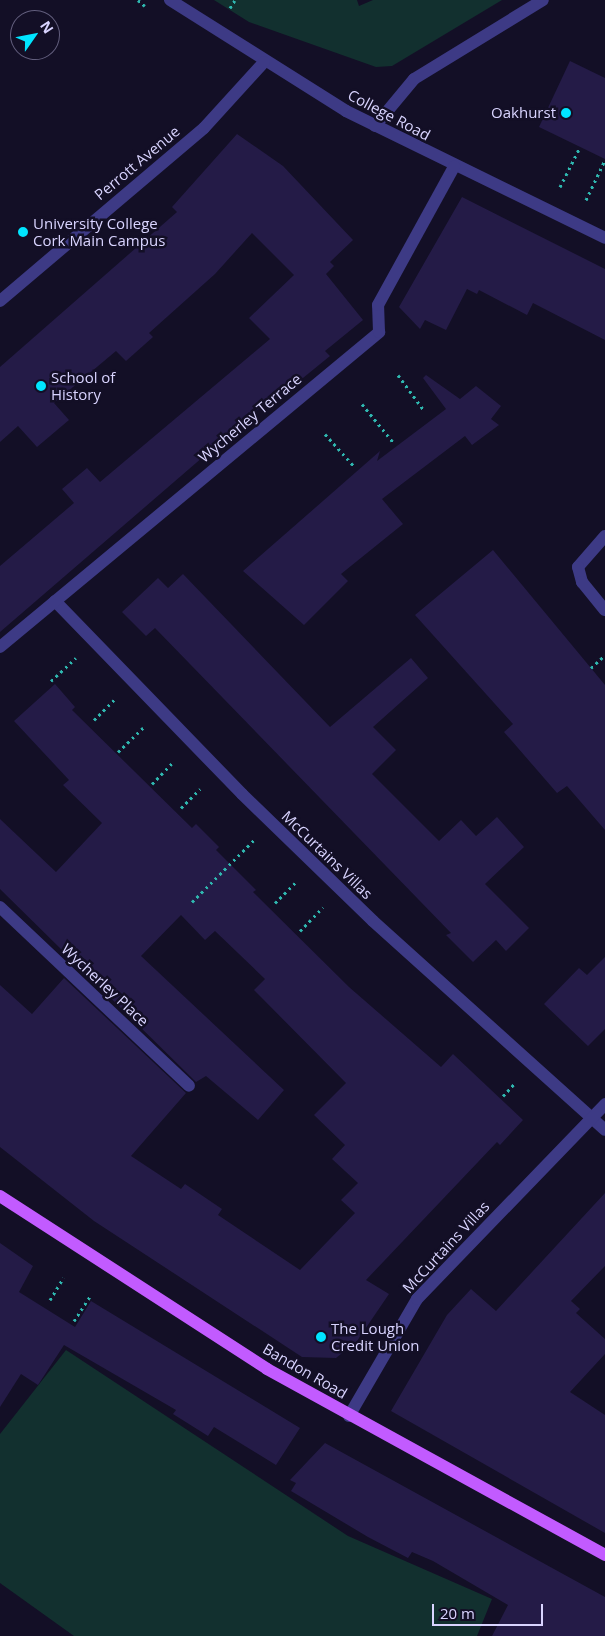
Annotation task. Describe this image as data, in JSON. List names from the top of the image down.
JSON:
{
  "streets": {
    "main road": ["Bandon Road"],
    "street": [
      "College Road",
      "Perrott Avenue",
      "Wycherley Terrace",
      "McCurtains Villas",
      "Wycherley Place"
    ]
  },
  "crossings": [
    ["College Road", "Perrott Avenue"],
    ["College Road", "Wycherley Terrace"],
    ["Wycherley Terrace", "McCurtains Villas"],
    ["McCurtains Villas", "Bandon Road"]
  ],
  "places": [
    "Oakhurst",
    "University College Cork Main Campus",
    "School of History",
    "The Lough Credit Union"
  ],
  "scale_bar": "20 m",
  "north": "top right"
}
